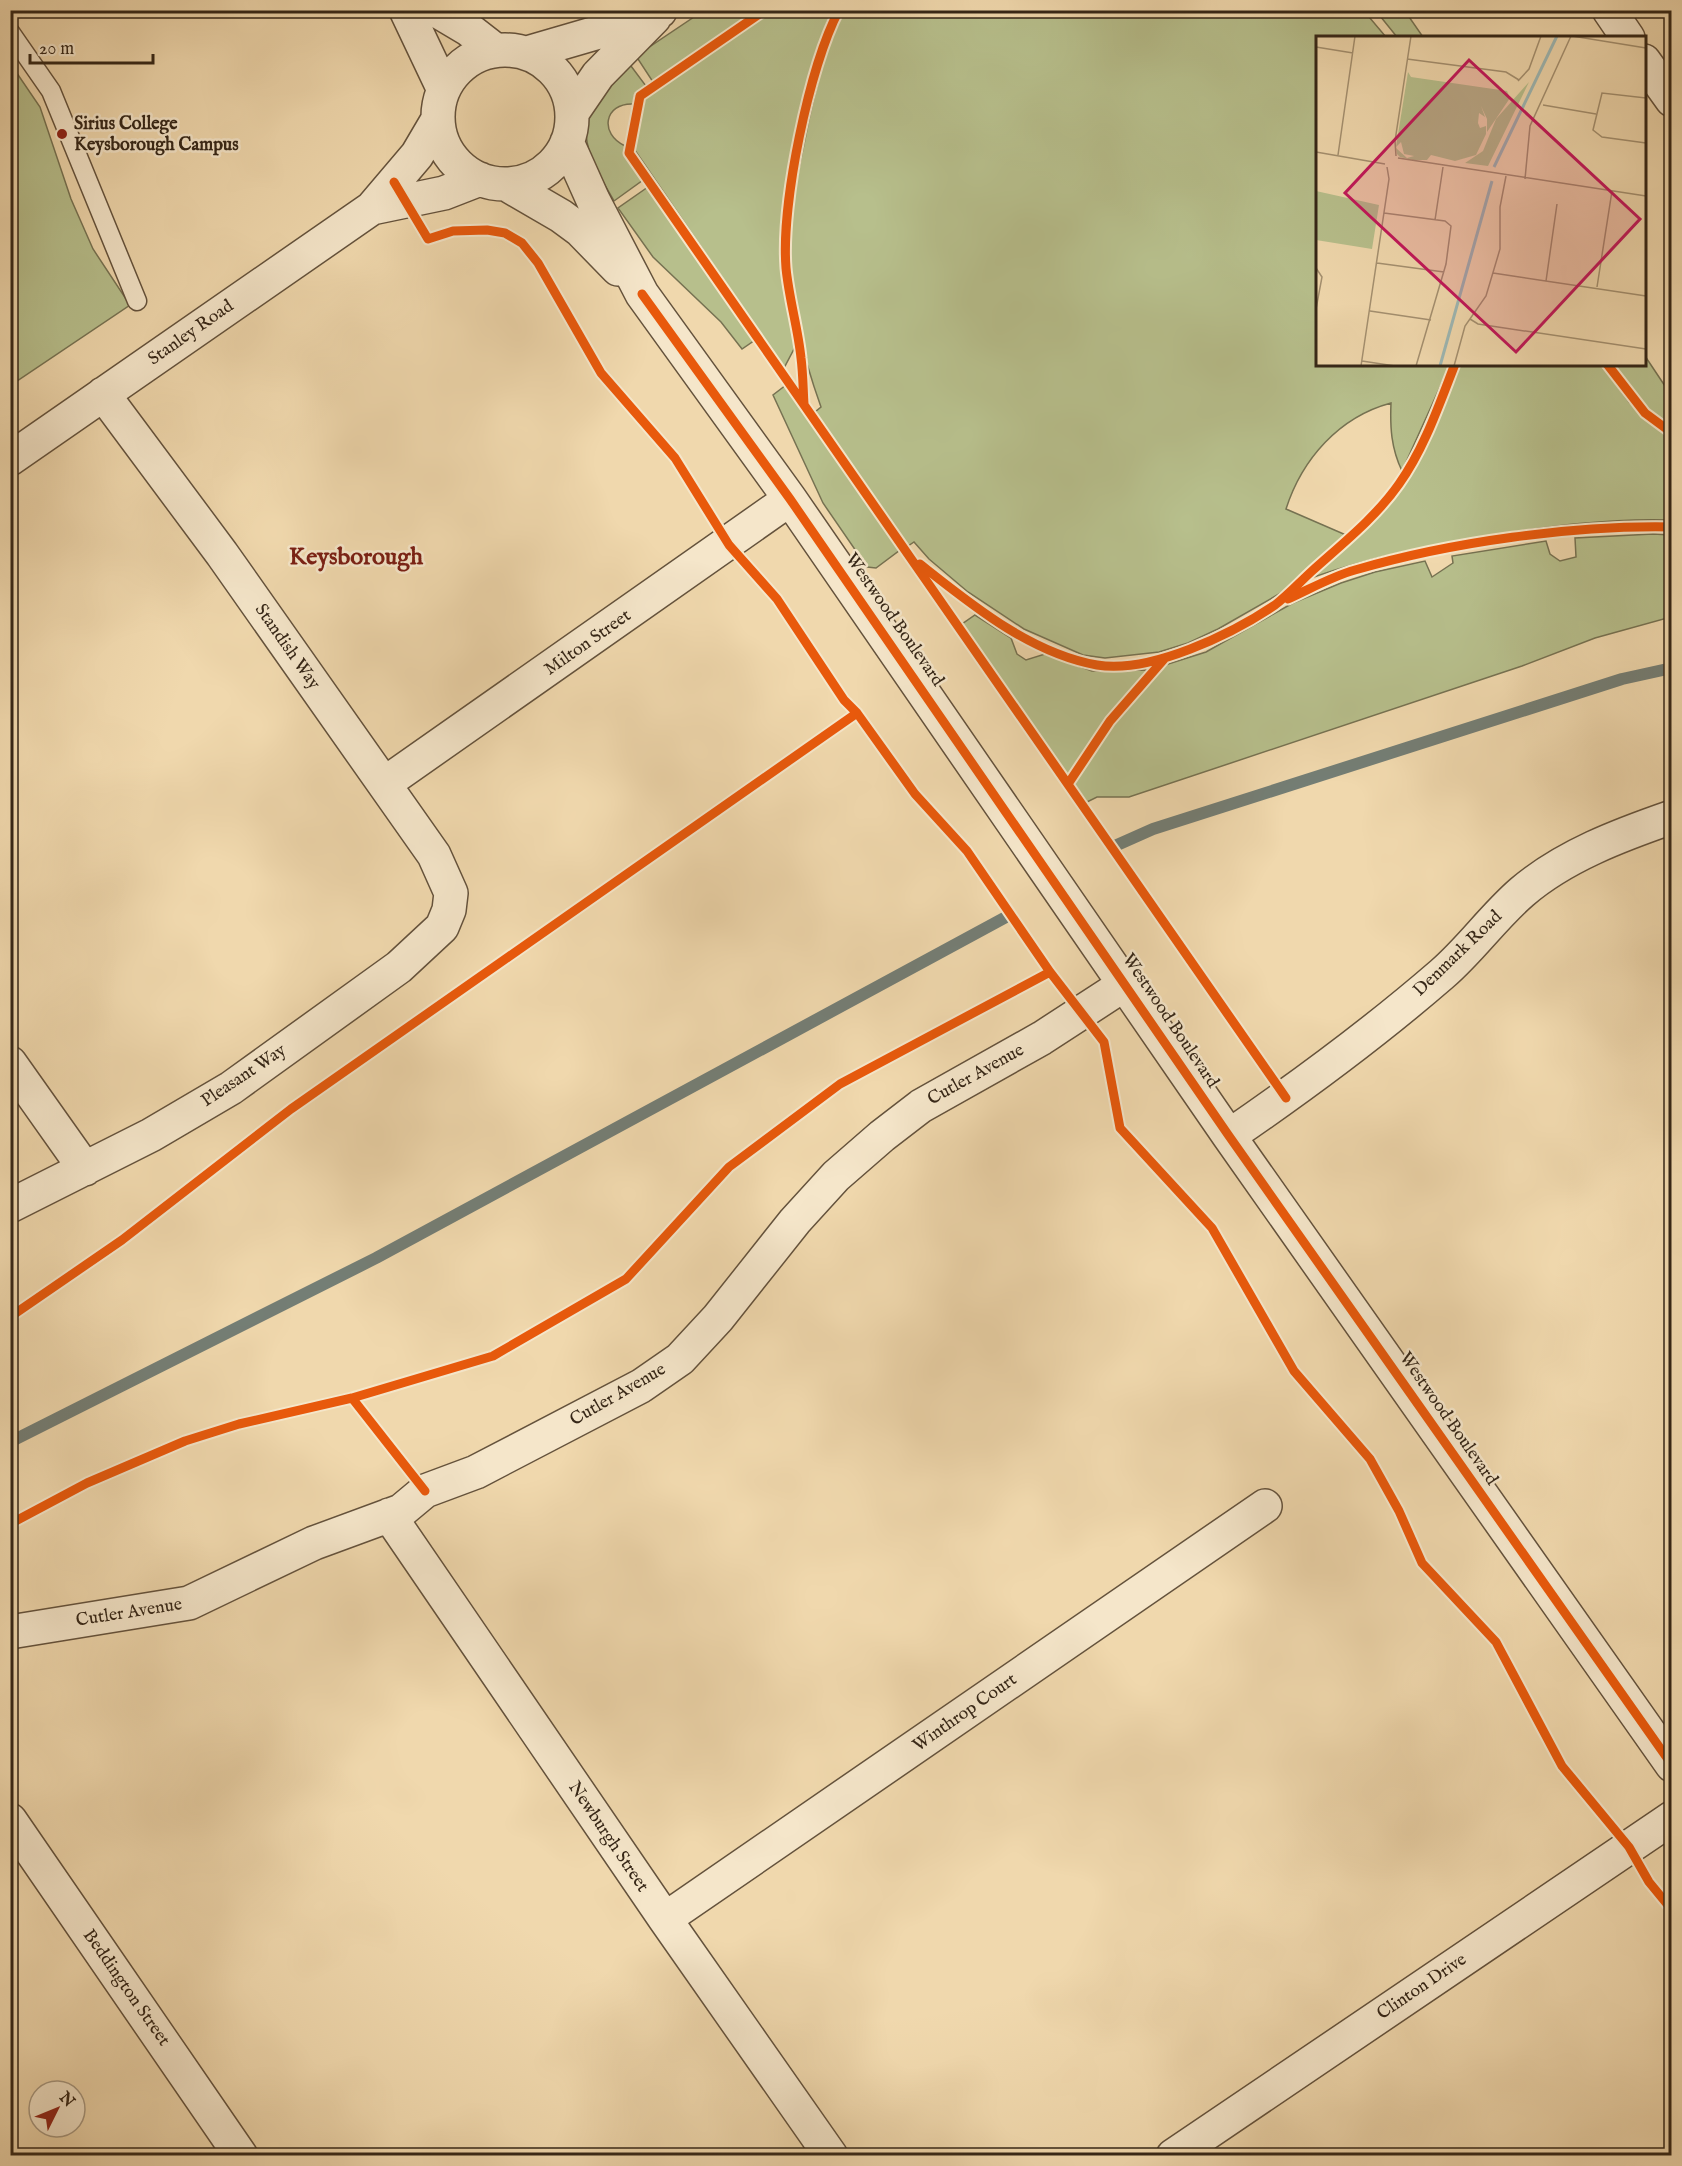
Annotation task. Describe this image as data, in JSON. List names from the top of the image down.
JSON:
{
  "streets": {
    "street": [
      "Stanley Road",
      "Westwood Boulevard",
      "Milton Street",
      "Standish Way",
      "Denmark Road",
      "Cutler Avenue",
      "Pleasant Way",
      "Winthrop Court",
      "Newburgh Street",
      "Clinton Drive",
      "Beddington Street"
    ]
  },
  "crossings": [
    ["Stanley Road", "Westwood Boulevard"],
    ["Stanley Road", "Standish Way"],
    ["Westwood Boulevard", "Milton Street"],
    ["Westwood Boulevard", "Denmark Road"],
    ["Westwood Boulevard", "Cutler Avenue"],
    ["Milton Street", "Standish Way"],
    ["Standish Way", "Pleasant Way"],
    ["Cutler Avenue", "Newburgh Street"],
    ["Winthrop Court", "Newburgh Street"]
  ],
  "districts": ["Keysborough"],
  "places": ["Sirius College Keysborough Campus"],
  "scale_bar": "20 m",
  "north": "top right"
}
